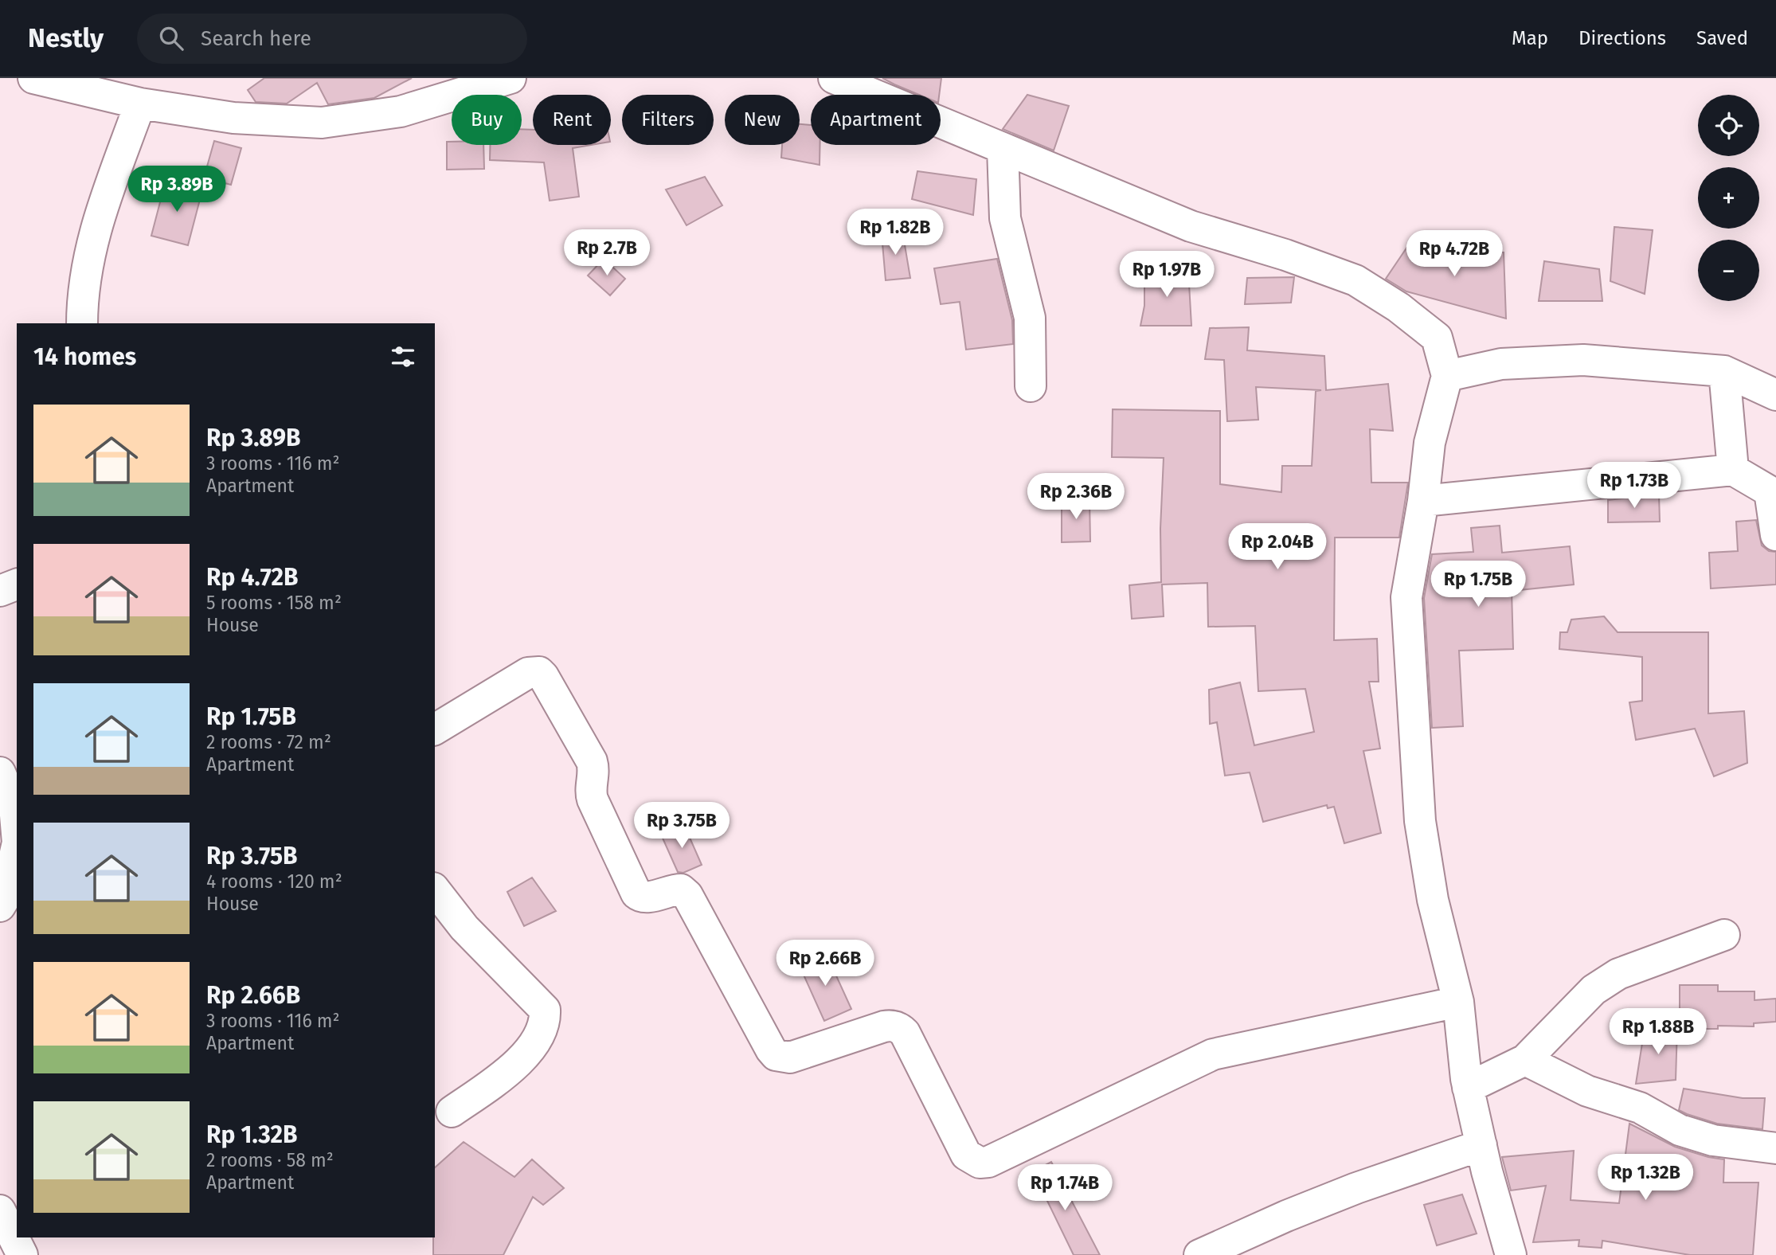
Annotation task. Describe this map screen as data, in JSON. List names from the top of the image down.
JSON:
{
  "page": {
    "header": "Nestly",
    "search": "Search here",
    "nav": ["Map", "Directions", "Saved"],
    "map_buttons": ["+", "−"],
    "chip": [
      "Buy",
      "Rent",
      "Filters",
      "New",
      "Apartment"
    ],
    "price": [
      "Rp 3.89B",
      "Rp 1.82B",
      "Rp 2.7B",
      "Rp 4.72B",
      "Rp 1.97B",
      "Rp 1.73B",
      "Rp 2.36B",
      "Rp 2.04B",
      "Rp 1.75B",
      "Rp 3.75B",
      "Rp 2.66B",
      "Rp 1.88B",
      "Rp 1.32B",
      "Rp 1.74B"
    ],
    "heading": "14 homes",
    "list": [
      {
        "name": "Rp 3.89B",
        "note": "3 rooms · 116 m² · Apartment"
      },
      {
        "name": "Rp 4.72B",
        "note": "5 rooms · 158 m² · House"
      },
      {
        "name": "Rp 1.75B",
        "note": "2 rooms · 72 m² · Apartment"
      },
      {
        "name": "Rp 3.75B",
        "note": "4 rooms · 120 m² · House"
      },
      {
        "name": "Rp 2.66B",
        "note": "3 rooms · 116 m² · Apartment"
      },
      {
        "name": "Rp 1.32B",
        "note": "2 rooms · 58 m² · Apartment"
      }
    ]
  }
}
